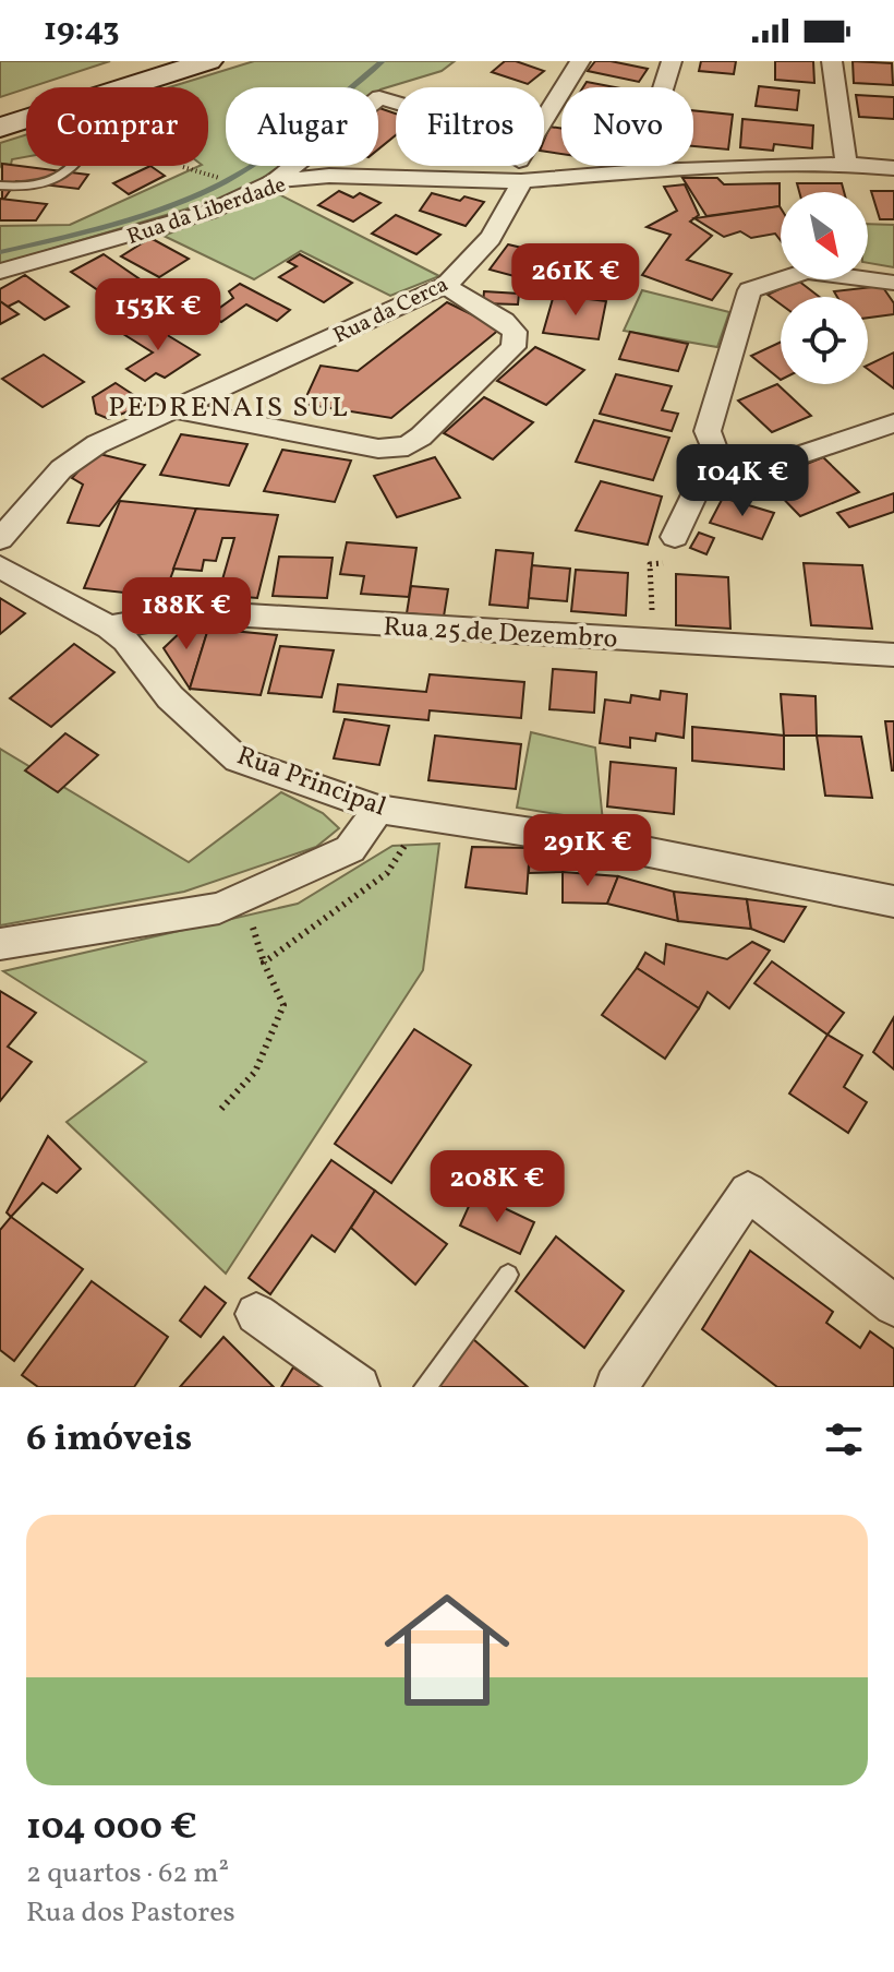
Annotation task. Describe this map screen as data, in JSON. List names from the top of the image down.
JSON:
{
  "streets": {
    "street": [
      "Rua da Liberdade",
      "Rua da Cerca",
      "Rua 25 de Dezembro",
      "Rua Principal"
    ]
  },
  "crossings": [
    ["Rua da Liberdade", "Rua da Cerca"],
    ["Rua 25 de Dezembro", "Rua Principal"]
  ],
  "districts": ["PEDRENAIS SUL"],
  "north": "bottom right",
  "page": {
    "status": "19:43",
    "chip": [
      "Comprar",
      "Alugar",
      "Filtros",
      "Novo"
    ],
    "price": [
      "261K €",
      "153K €",
      "104K €",
      "188K €",
      "291K €",
      "208K €"
    ],
    "heading": "6 imóveis",
    "list": [
      {
        "name": "104 000 €",
        "note": "2 quartos · 62 m² · Rua dos Pastores"
      }
    ]
  }
}
